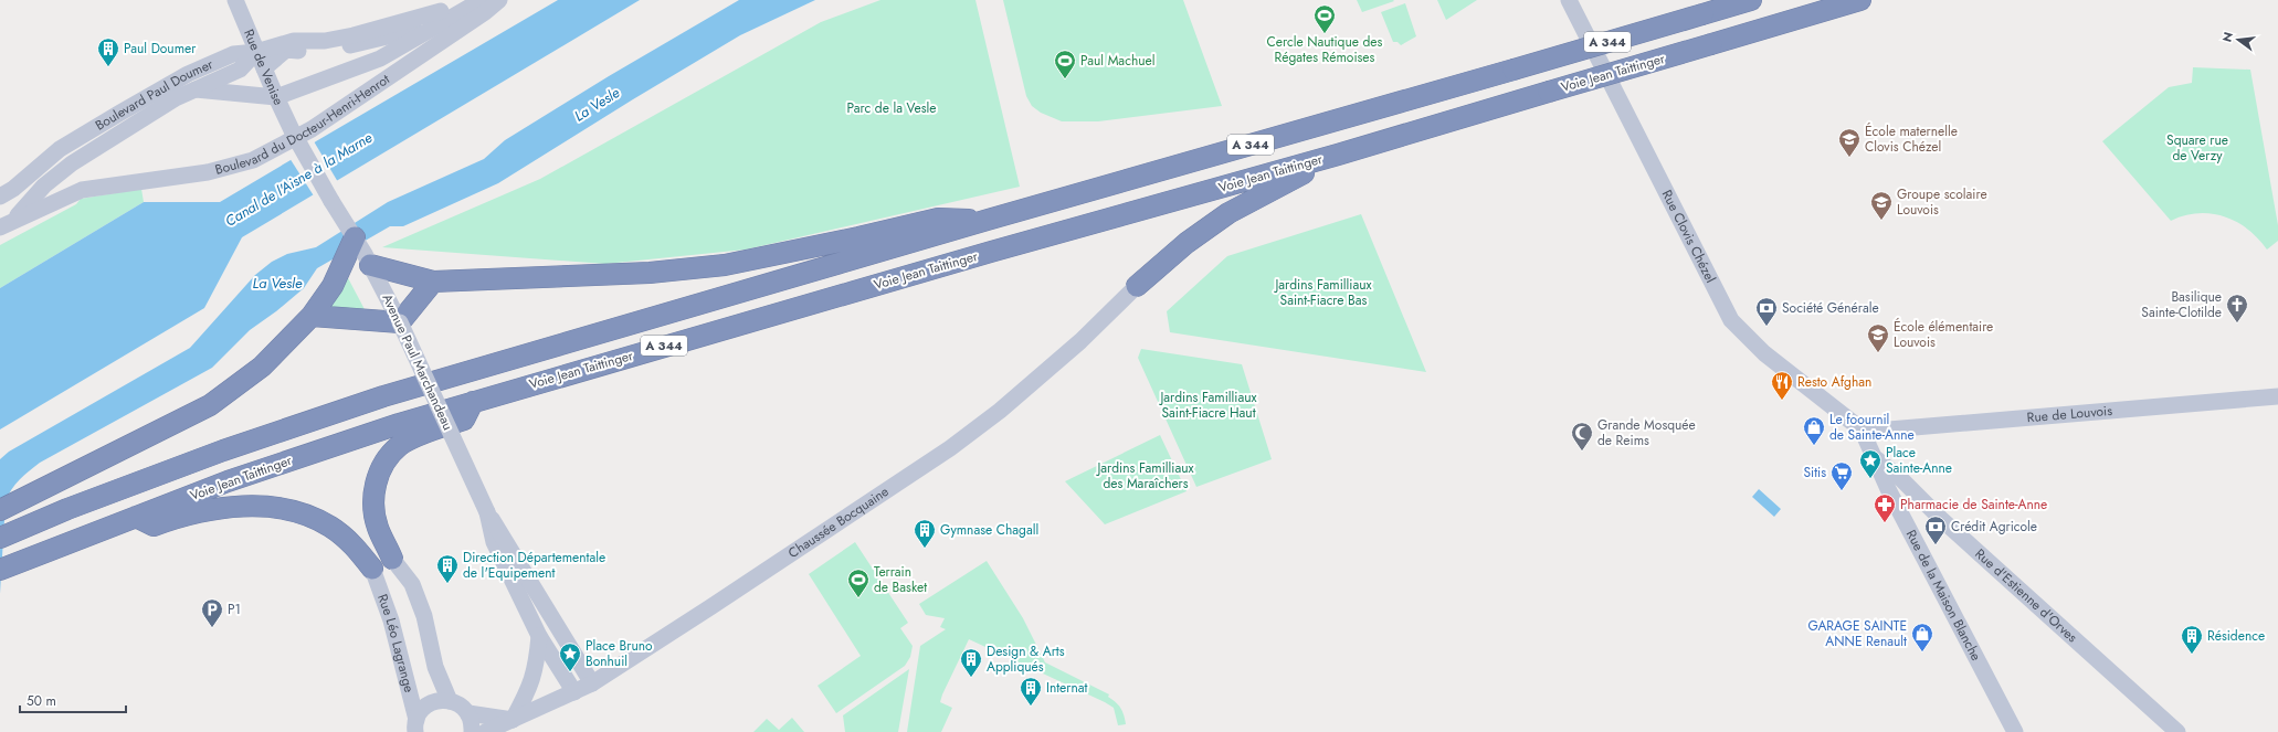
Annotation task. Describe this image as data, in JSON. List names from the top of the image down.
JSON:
{
  "streets": {
    "highway": ["A 344", "Voie Jean Taittinger"],
    "main road": [
      "Rue de Venise",
      "Boulevard Paul Doumer",
      "Boulevard du Docteur-Henri-Henrot",
      "Rue Clovis Chézel",
      "Avenue Paul Marchandeau",
      "Rue de Louvois",
      "Chaussée Bocquaine",
      "Rue de la Maison Blanche",
      "Rue d'Estienne d'Orves",
      "Rue Léo Lagrange"
    ]
  },
  "crossings": [
    ["Rue de Venise", "Boulevard Paul Doumer"],
    ["Rue de Venise", "Avenue Paul Marchandeau"],
    ["Rue Clovis Chézel", "Rue de Louvois"],
    ["Rue Clovis Chézel", "Rue de la Maison Blanche"],
    ["Avenue Paul Marchandeau", "Chaussée Bocquaine"],
    ["Rue de Louvois", "Rue de la Maison Blanche"],
    ["Rue de la Maison Blanche", "Rue d'Estienne d'Orves"]
  ],
  "water": ["La Vesle", "Canal de l'Aisne à la Marne"],
  "parks": [
    "Parc de la Vesle",
    "Square rue de Verzy",
    "Jardins Familliaux Saint-Fiacre Bas",
    "Jardins Familliaux Saint-Fiacre Haut",
    "Jardins Familliaux des Maraîchers"
  ],
  "places": {
    "sports": ["Cercle Nautique des Régates Rémoises", "Paul Machuel", "Terrain de Basket"],
    "building": [
      "Paul Doumer",
      "Gymnase Chagall",
      "Direction Départementale de l'Equipement",
      "Résidence",
      "Design & Arts Appliqués",
      "Internat"
    ],
    "school or university": ["École maternelle Clovis Chézel", "Groupe scolaire Louvois", "École élémentaire Louvois"],
    "church": ["Basilique Sainte-Clotilde"],
    "bank": ["Société Générale", "Crédit Agricole"],
    "restaurant": ["Resto Afghan"],
    "shop": ["Le foournil de Sainte-Anne", "GARAGE SAINTE ANNE Renault"],
    "mosque": ["Grande Mosquée de Reims"],
    "place": ["Place Sainte-Anne", "Place Bruno Bonhuil"],
    "supermarket": ["Sitis"],
    "pharmacy": ["Pharmacie de Sainte-Anne"],
    "parking": ["P1"]
  },
  "scale_bar": "50 m",
  "north": "left"
}
